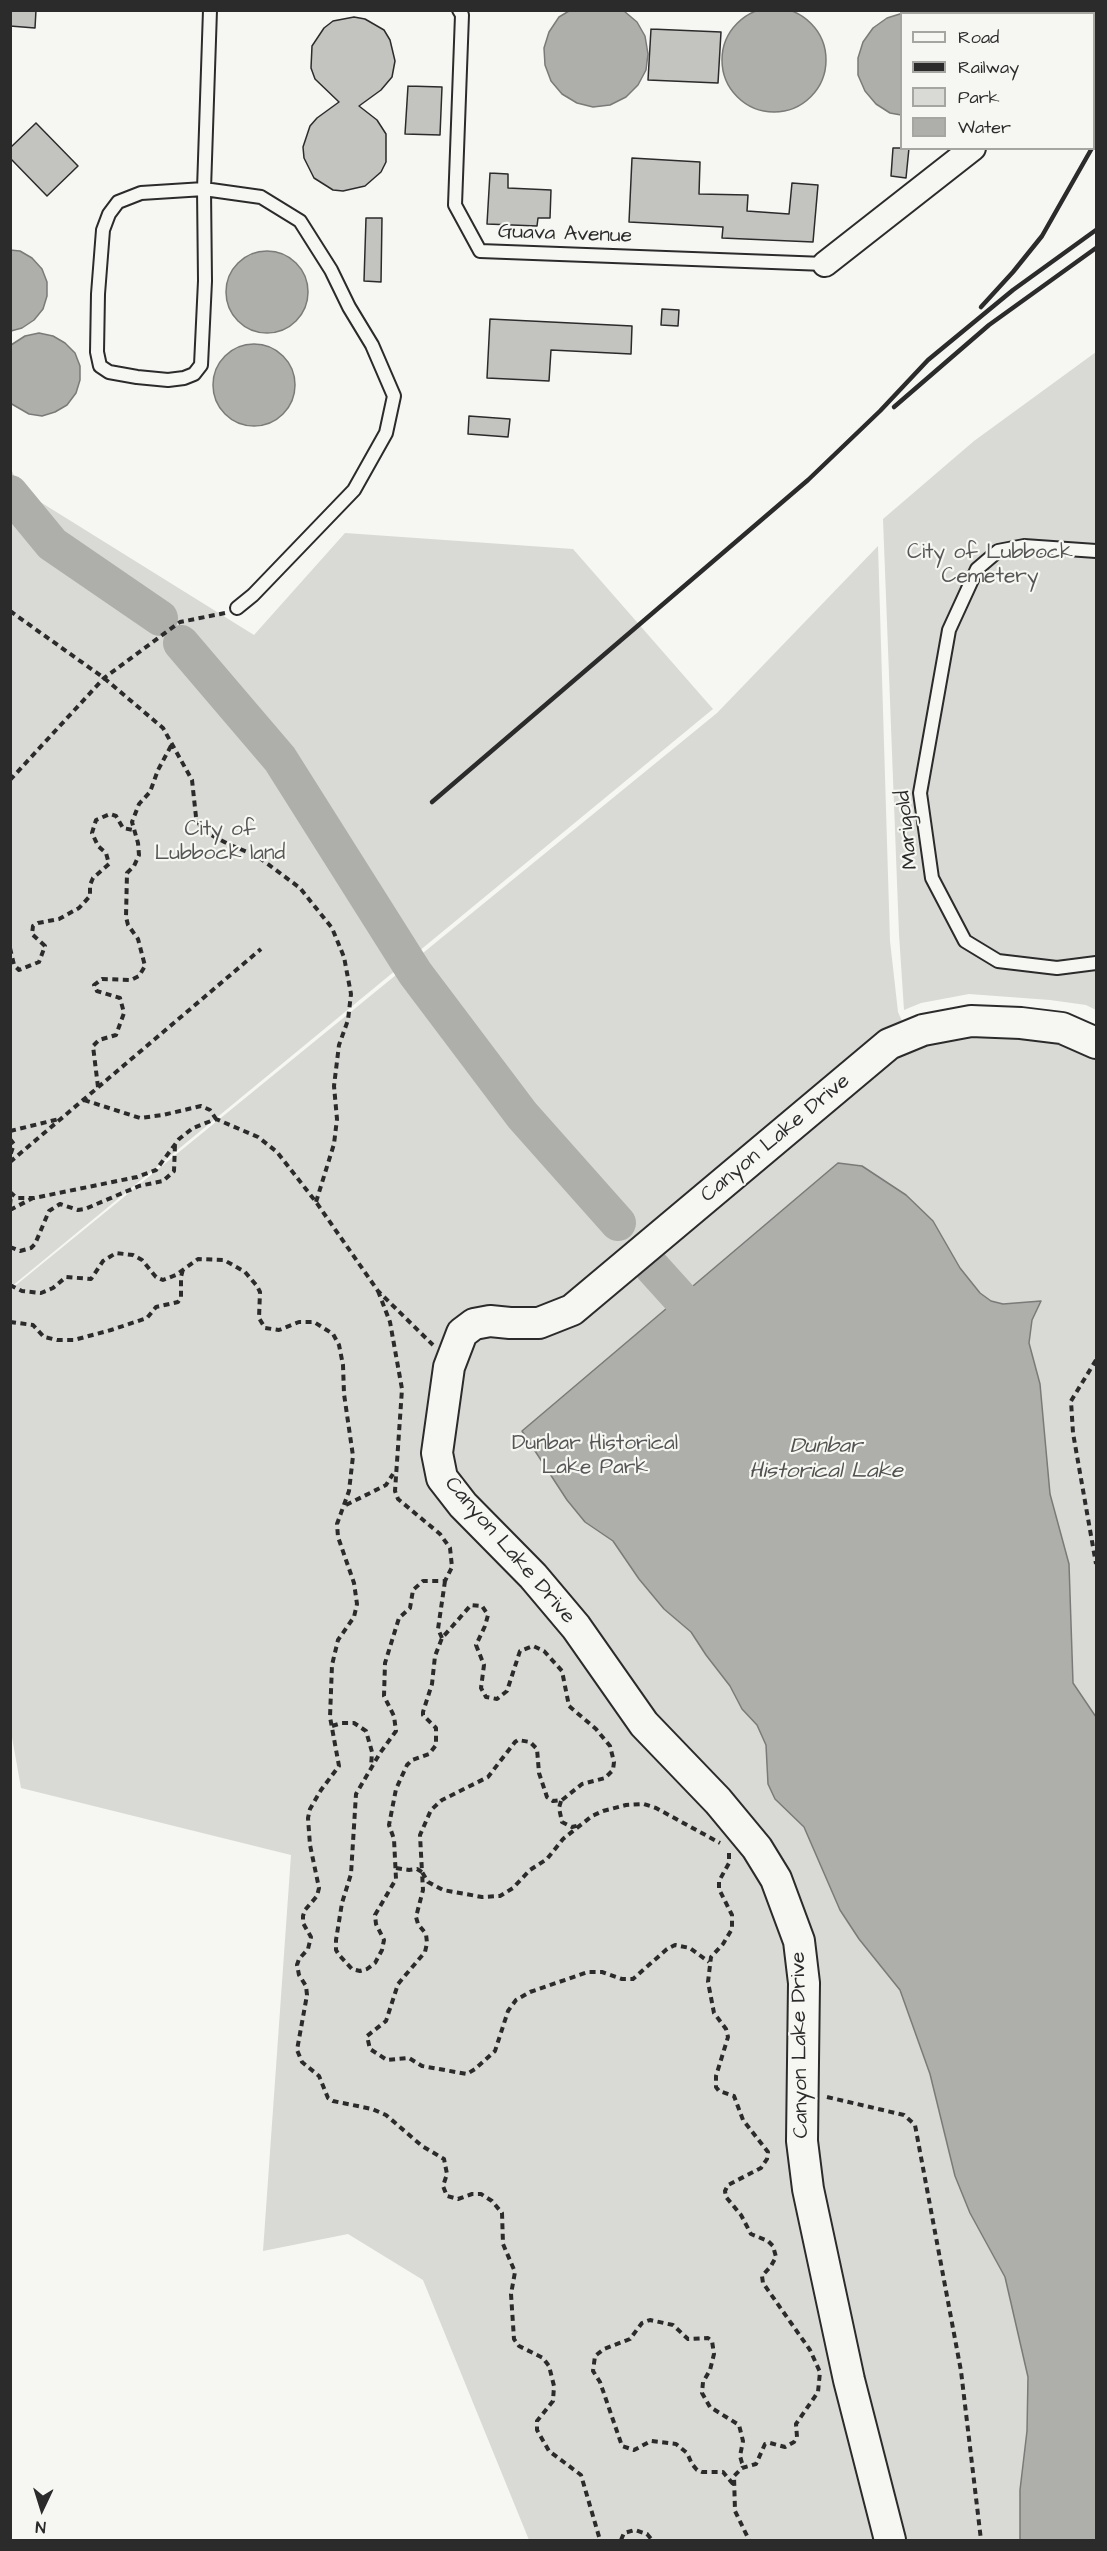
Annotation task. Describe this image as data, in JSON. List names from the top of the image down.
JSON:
{
  "streets": {
    "street": ["Canyon Lake Drive"],
    "lane": ["Guava Avenue", "Marigold"]
  },
  "water": ["Dunbar Historical Lake"],
  "parks": ["City of Lubbock Cemetery", "City of Lubbock land", "Dunbar Historical Lake Park"],
  "legend": [
    "Road",
    "Railway",
    "Park",
    "Water"
  ],
  "north": "bottom"
}
